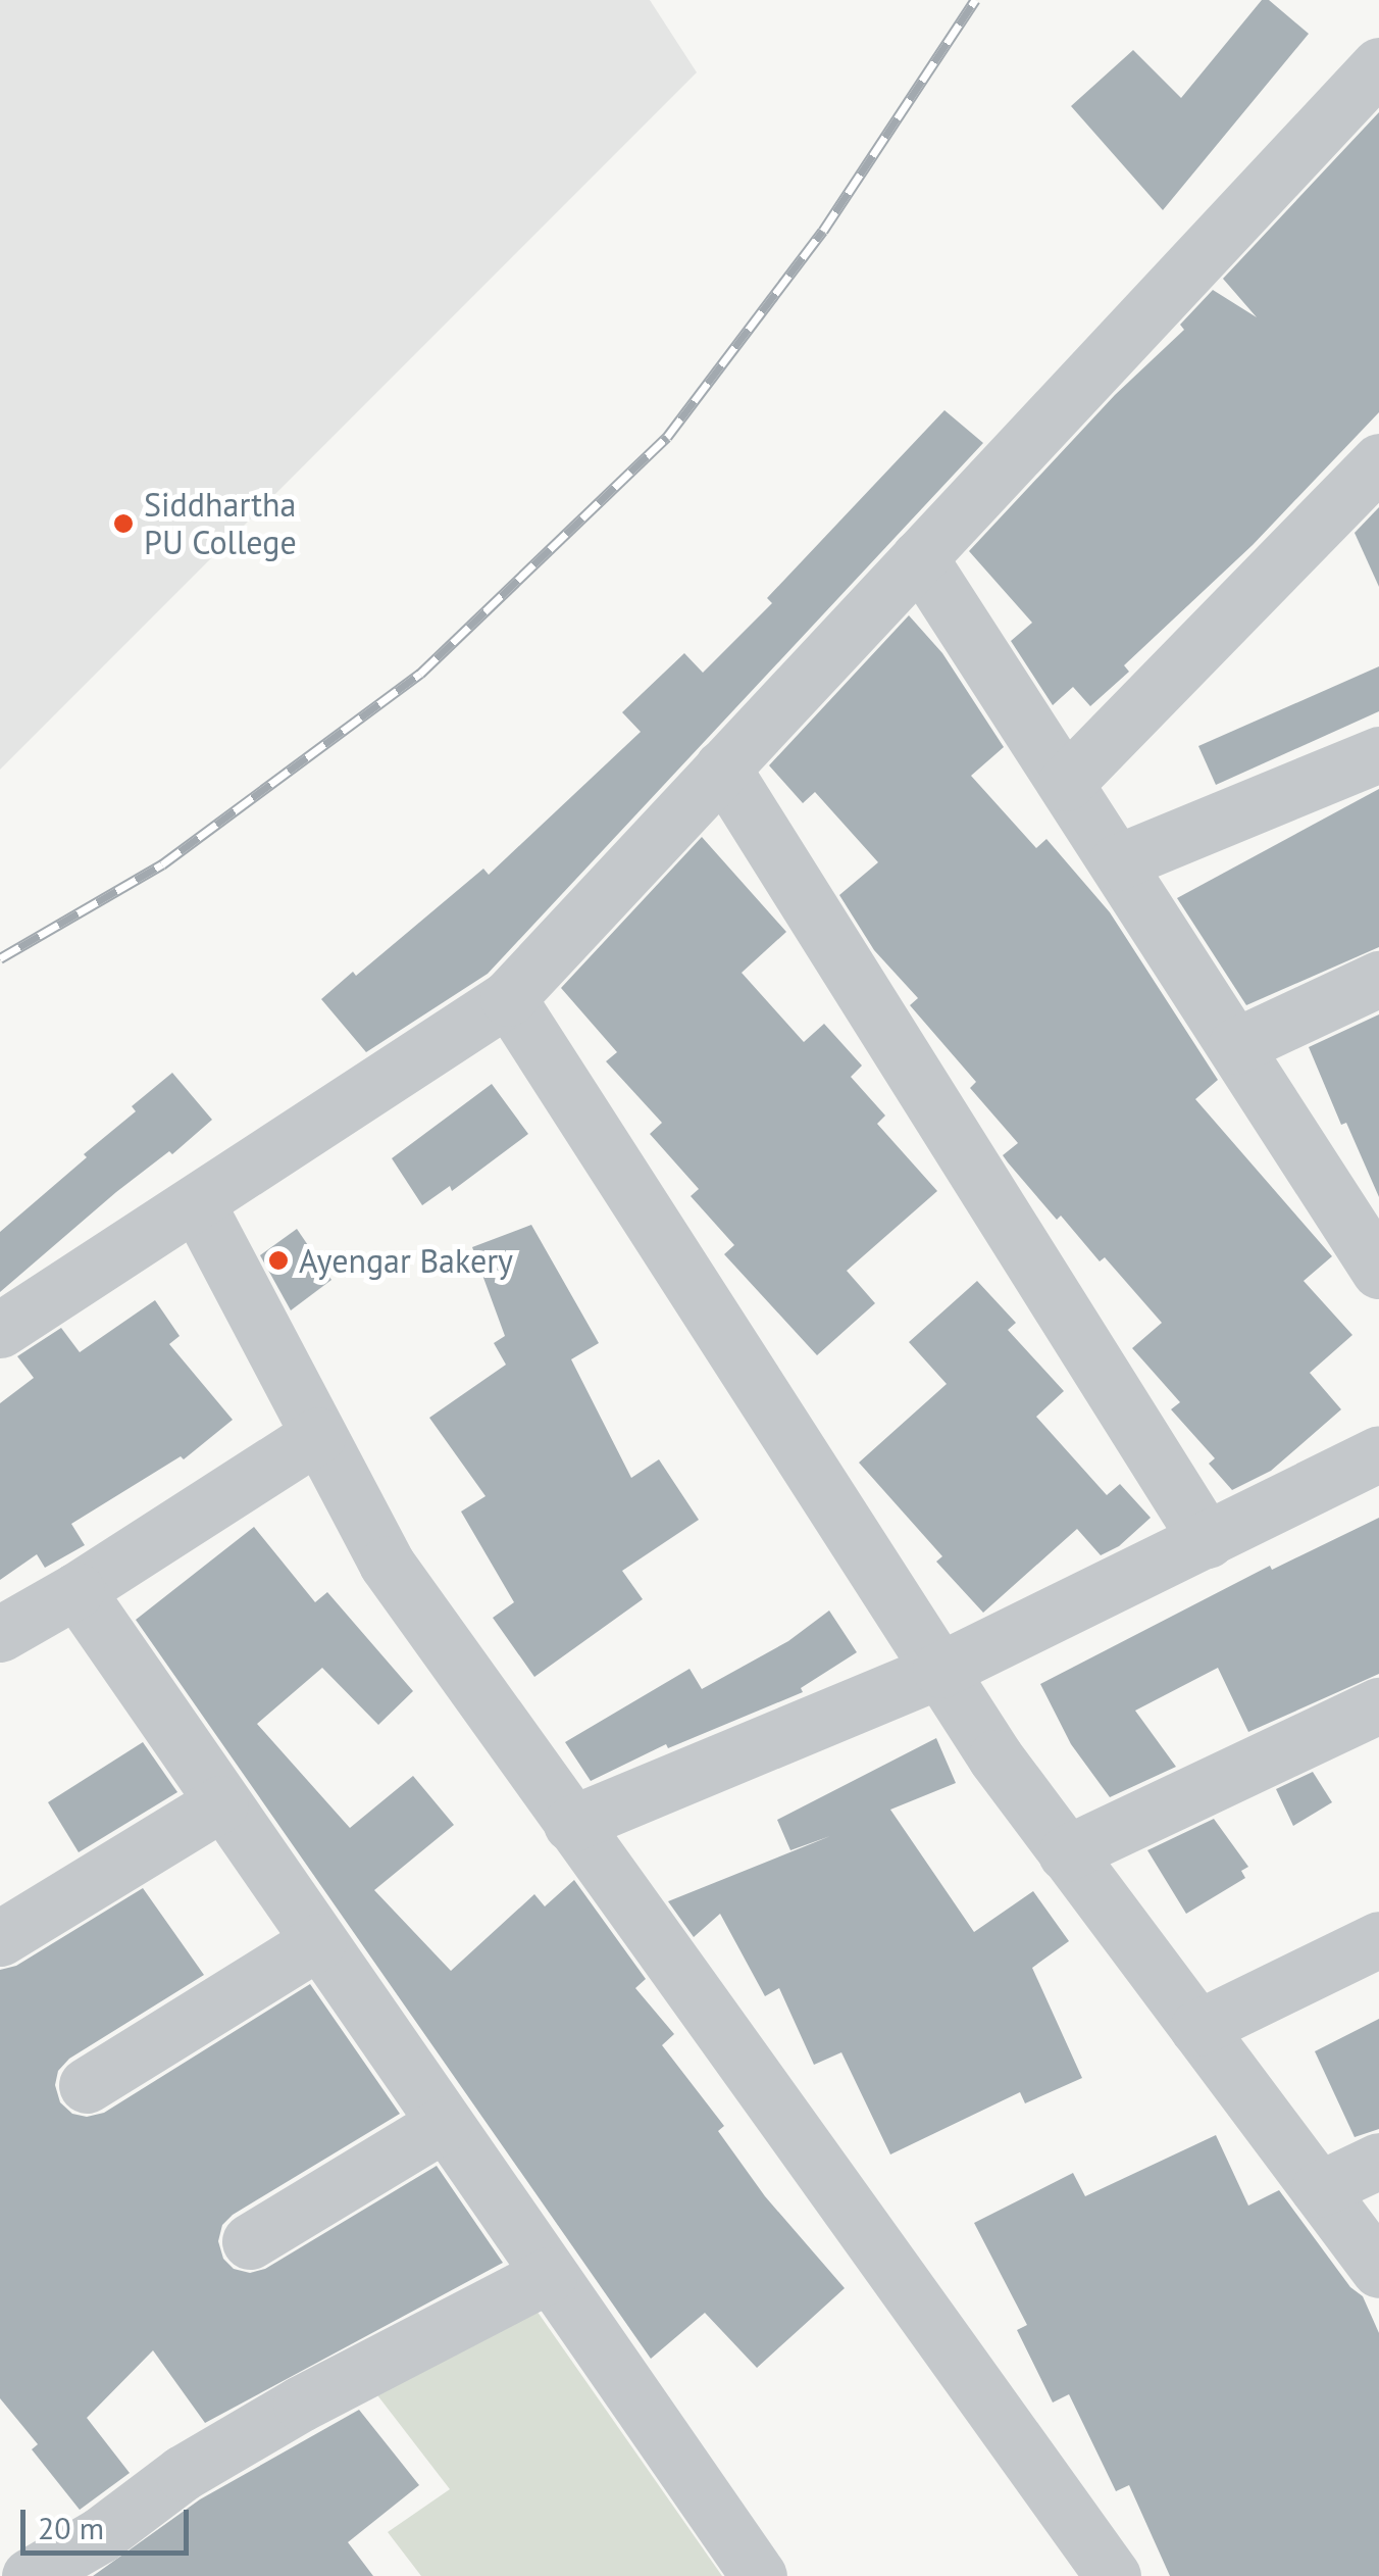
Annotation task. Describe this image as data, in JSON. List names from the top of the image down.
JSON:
{
  "places": ["Siddhartha PU College", "Ayengar Bakery"],
  "scale_bar": "20 m"
}
